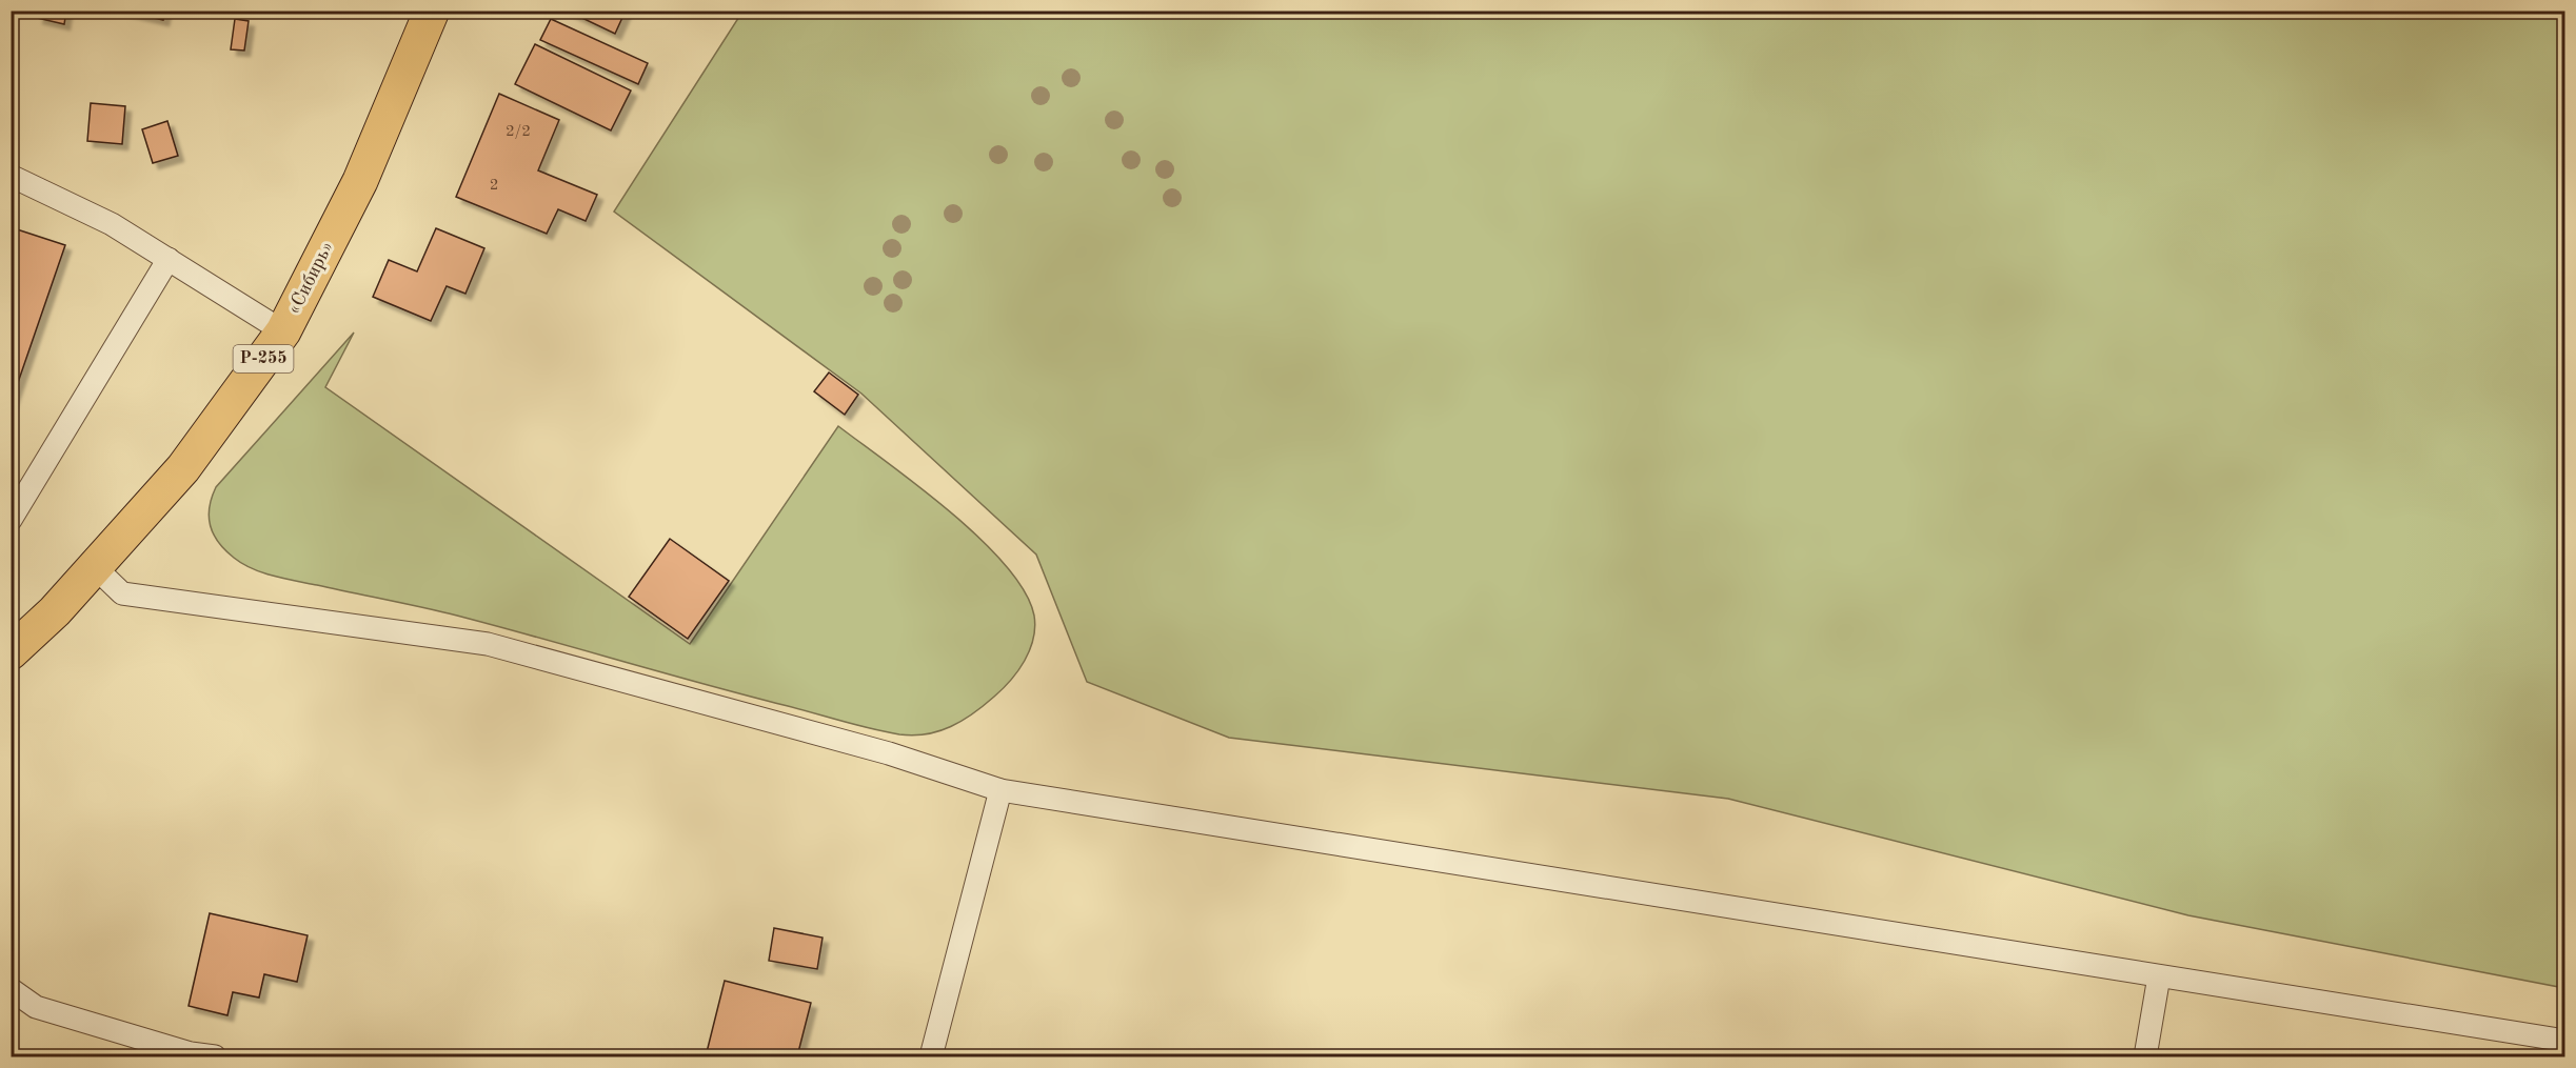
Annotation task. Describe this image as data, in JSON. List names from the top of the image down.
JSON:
{
  "streets": {
    "highway": ["«Сибирь»", "Р-255"]
  },
  "house_numbers": ["2/2", "2"]
}
